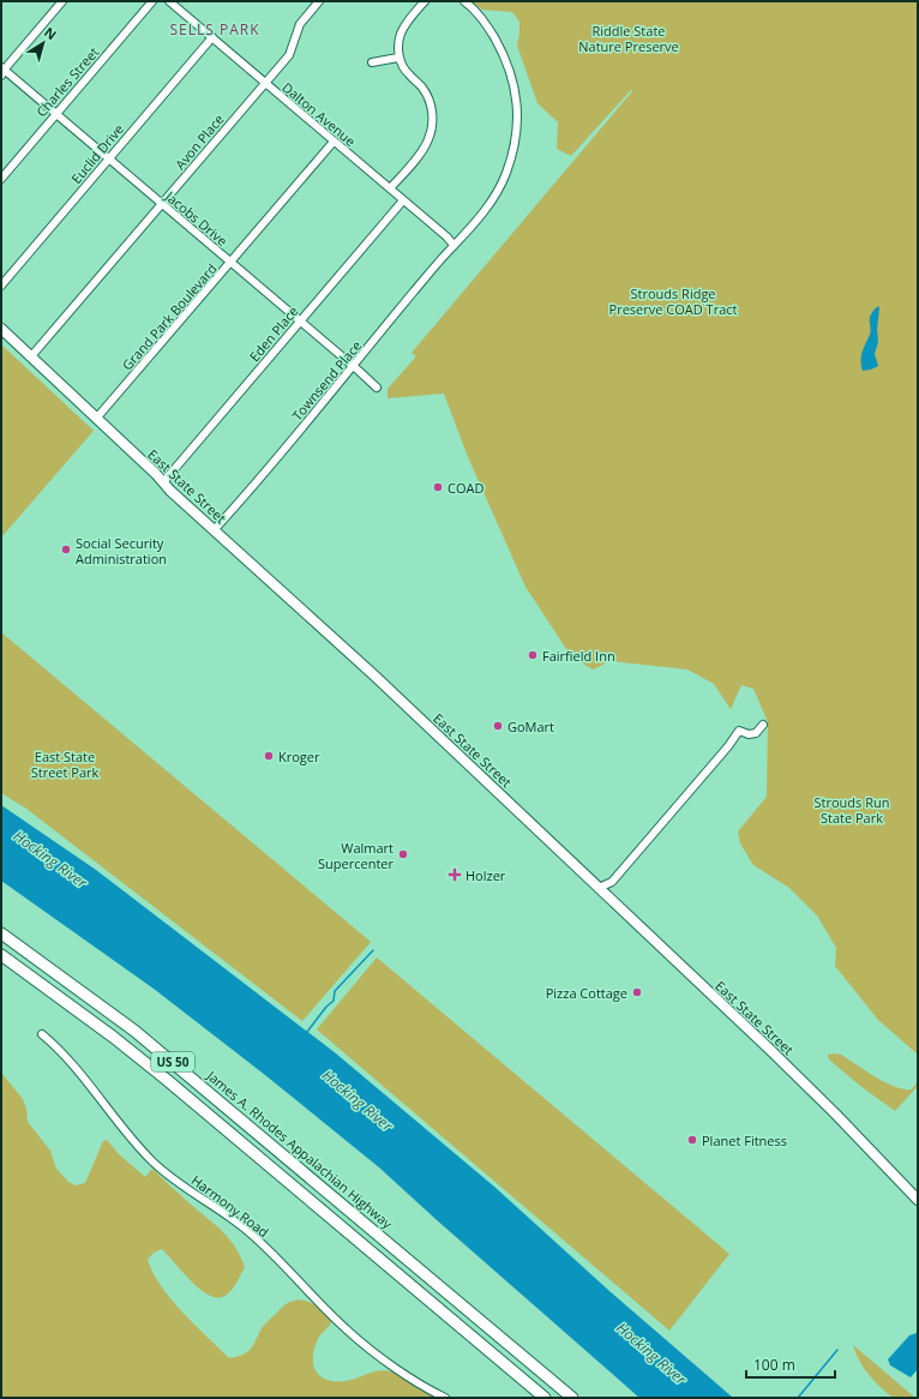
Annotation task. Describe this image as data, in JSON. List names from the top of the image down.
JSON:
{
  "streets": {
    "highway": ["US 50", "James A. Rhodes Appalachian Highway"],
    "main road": ["East State Street"],
    "street": [
      "Charles Street",
      "Dalton Avenue",
      "Avon Place",
      "Euclid Drive",
      "Jacobs Drive",
      "Grand Park Boulevard",
      "Eden Place",
      "Townsend Place",
      "Harmony Road"
    ]
  },
  "crossings": [
    ["Charles Street", "Jacobs Drive"],
    ["Dalton Avenue", "Avon Place"],
    ["Dalton Avenue", "Euclid Drive"],
    ["Dalton Avenue", "Grand Park Boulevard"],
    ["Dalton Avenue", "Eden Place"],
    ["Dalton Avenue", "Townsend Place"],
    ["Avon Place", "Jacobs Drive"],
    ["Avon Place", "East State Street"],
    ["Euclid Drive", "Jacobs Drive"],
    ["Jacobs Drive", "Grand Park Boulevard"],
    ["Jacobs Drive", "Eden Place"],
    ["Jacobs Drive", "Townsend Place"],
    ["Grand Park Boulevard", "East State Street"],
    ["Eden Place", "East State Street"],
    ["Townsend Place", "East State Street"]
  ],
  "districts": ["SELLS PARK"],
  "water": ["Hocking River"],
  "parks": [
    "Riddle State Nature Preserve",
    "Strouds Ridge Preserve COAD Tract",
    "East State Street Park",
    "Strouds Run State Park"
  ],
  "places": {
    "other": [
      "COAD",
      "Social Security Administration",
      "Fairfield Inn",
      "GoMart",
      "Kroger",
      "Walmart Supercenter",
      "Pizza Cottage",
      "Planet Fitness"
    ],
    "health": ["Holzer"]
  },
  "scale_bar": "100 m",
  "north": "top right"
}
